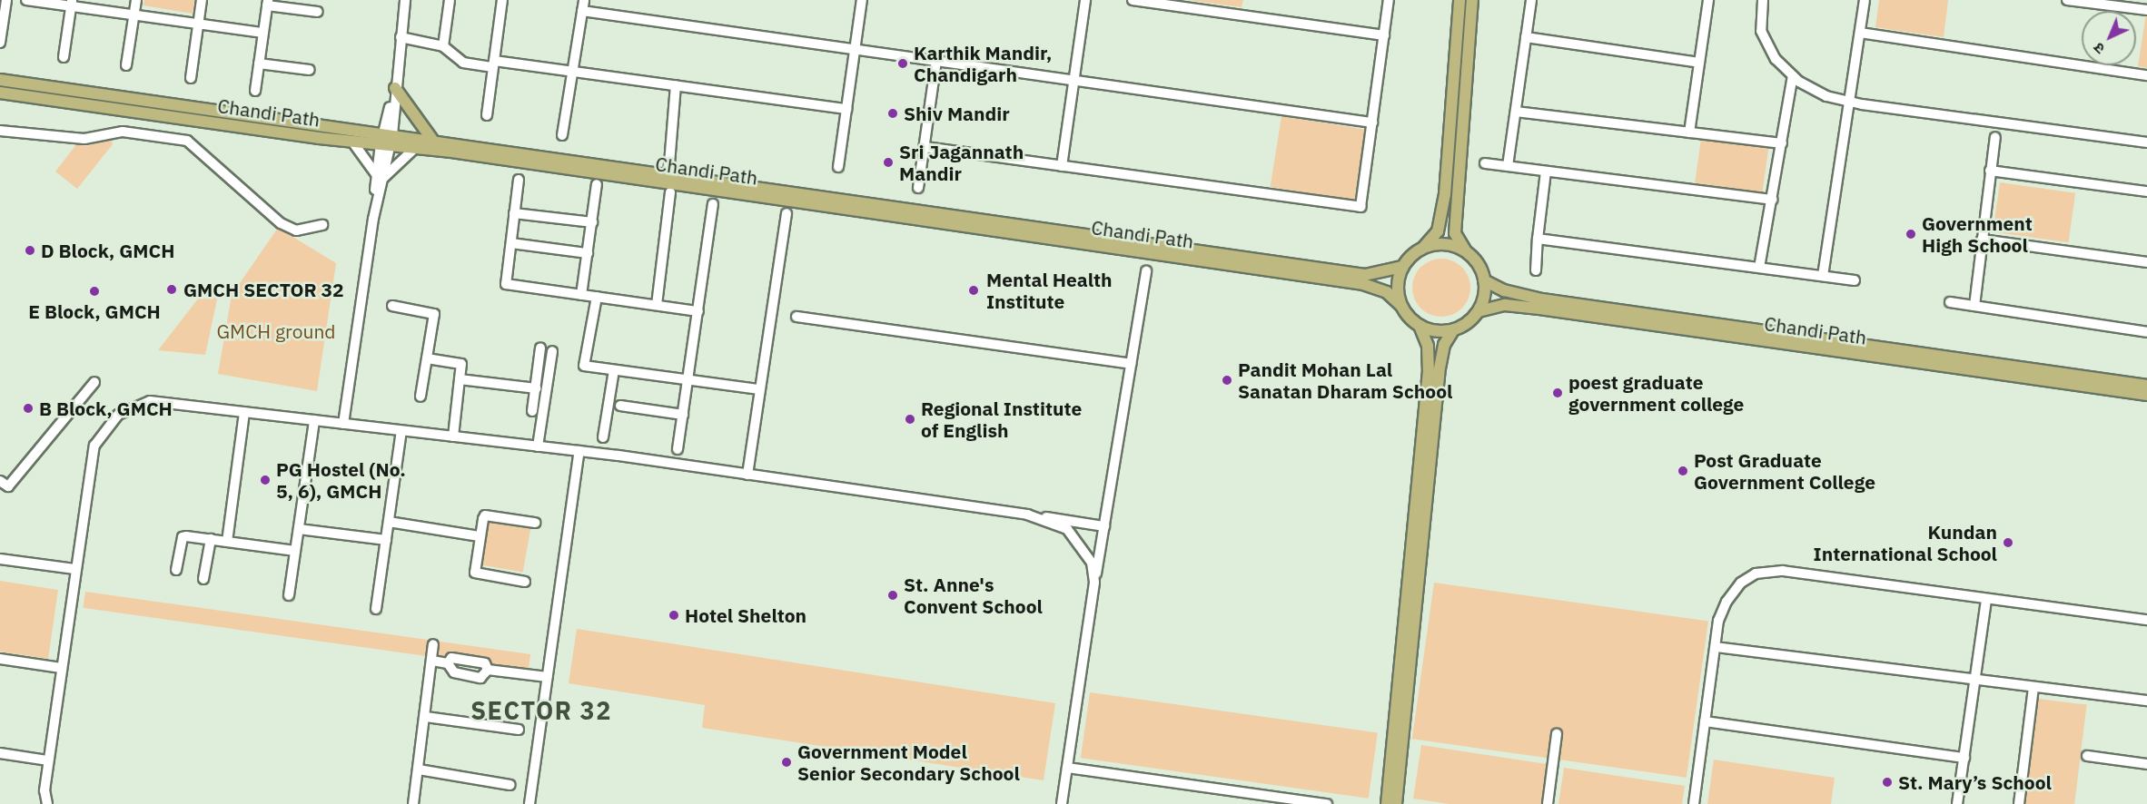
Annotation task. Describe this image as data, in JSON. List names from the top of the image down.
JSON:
{
  "streets": {
    "main road": ["Chandi Path"]
  },
  "districts": ["SECTOR 32"],
  "parks": ["GMCH ground"],
  "places": [
    "Karthik Mandir, Chandigarh",
    "Shiv Mandir",
    "Sri Jagannath Mandir",
    "Government High School",
    "D Block, GMCH",
    "GMCH SECTOR 32",
    "Mental Health Institute",
    "E Block, GMCH",
    "Pandit Mohan Lal Sanatan Dharam School",
    "poest graduate government college",
    "B Block, GMCH",
    "Regional Institute of English",
    "Post Graduate Government College",
    "PG Hostel (No. 5, 6), GMCH",
    "Kundan International School",
    "St. Anne's Convent School",
    "Hotel Shelton",
    "Government Model Senior Secondary School",
    "St. Mary’s School"
  ],
  "north": "bottom left"
}
